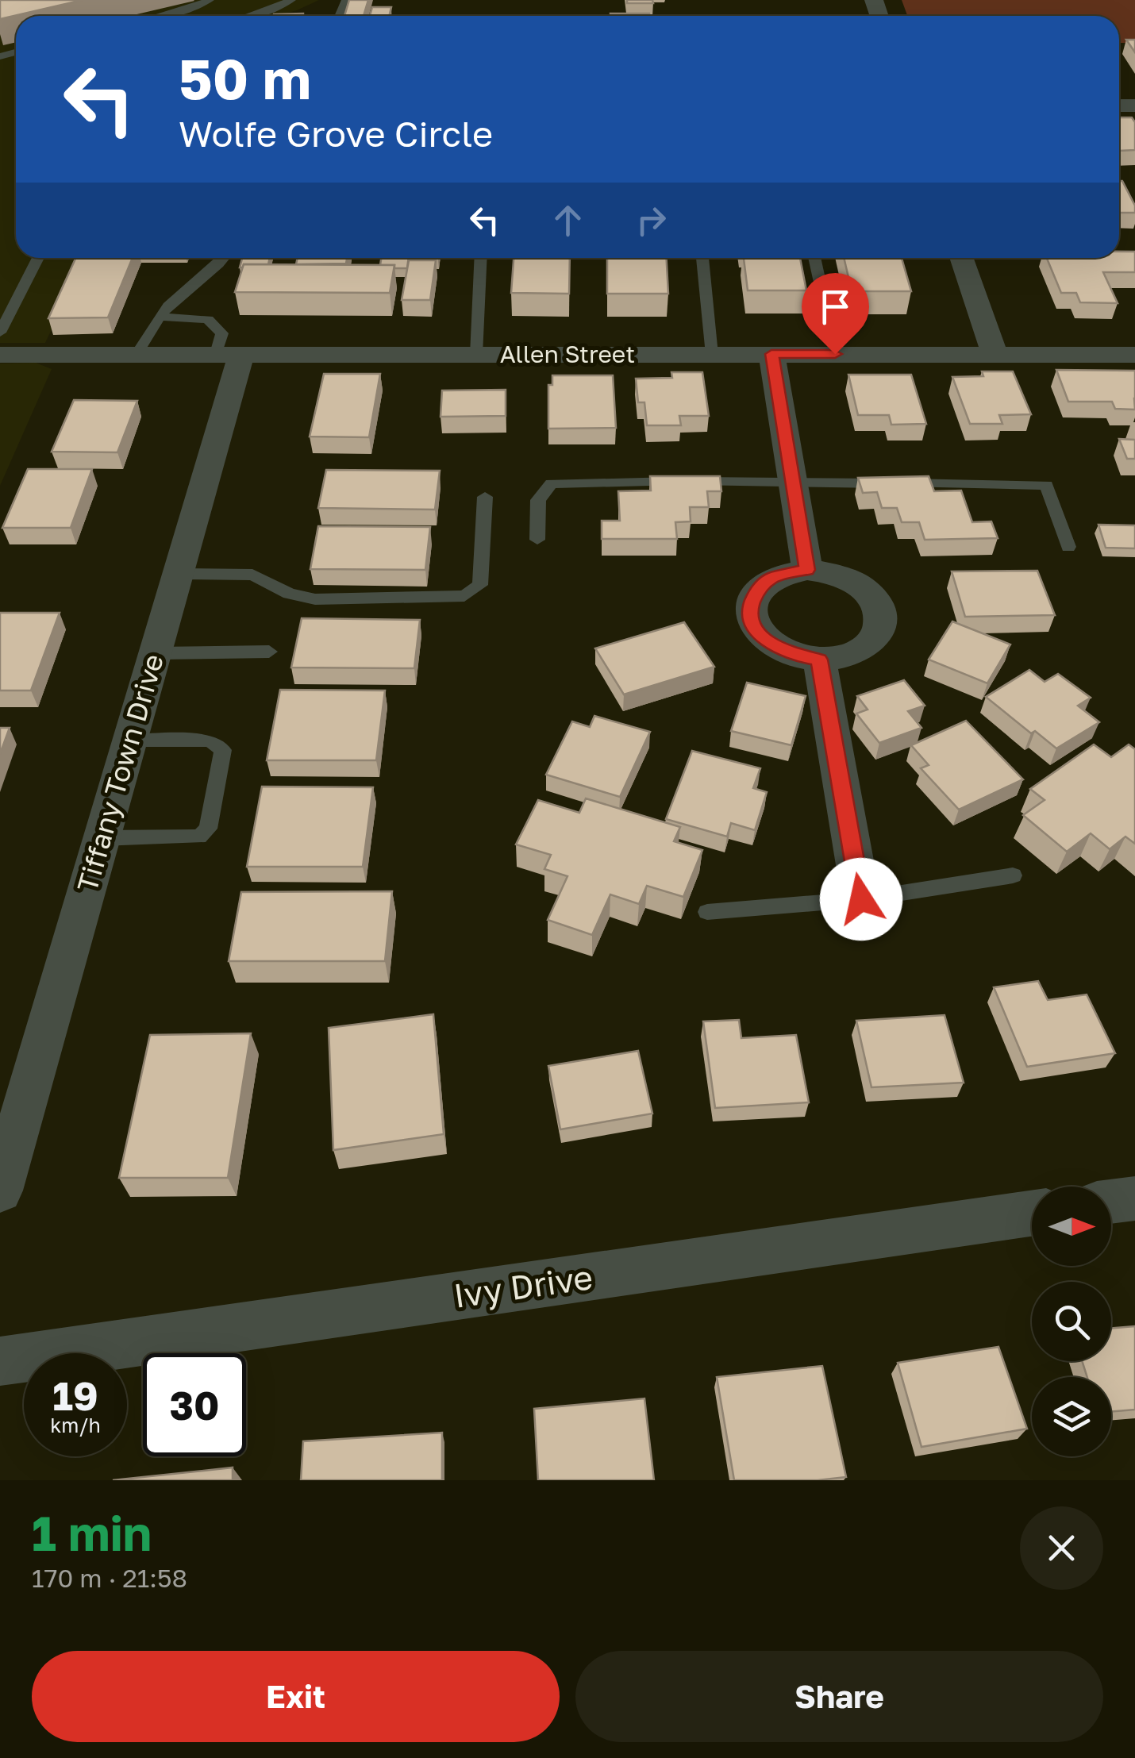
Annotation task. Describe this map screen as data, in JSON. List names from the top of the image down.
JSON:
{
  "streets": {
    "street": ["Allen Street", "Tiffany Town Drive", "Ivy Drive"]
  },
  "crossings": [
    ["Allen Street", "Tiffany Town Drive"]
  ],
  "north": "right",
  "page": {
    "turn": ["50 m", "Wolfe Grove Circle"],
    "speed": "19 km/h",
    "limit": "30",
    "heading": ["1 min", "170 m · 21:58"],
    "buttons": ["Exit", "Share"]
  }
}
